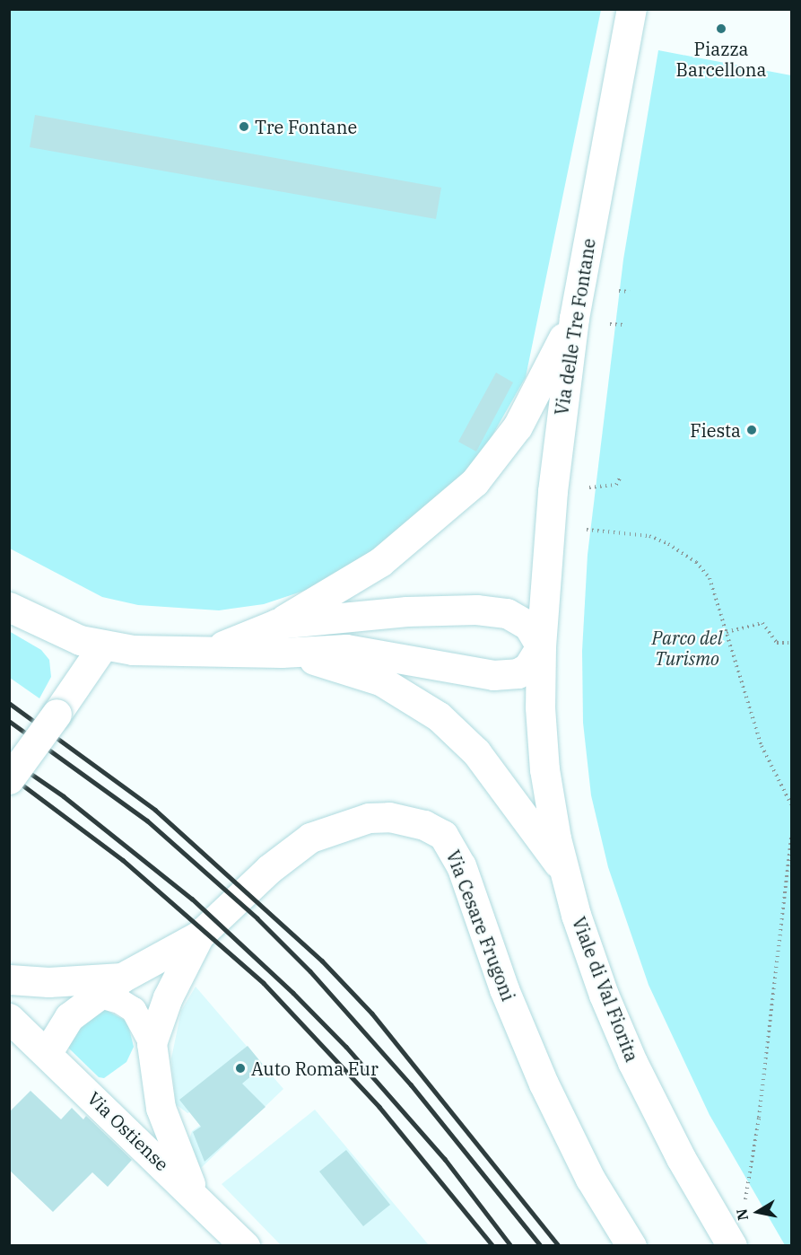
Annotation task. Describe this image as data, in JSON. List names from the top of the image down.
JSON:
{
  "streets": {
    "main road": [
      "Via delle Tre Fontane",
      "Via Cesare Frugoni",
      "Viale di Val Fiorita",
      "Via Ostiense"
    ]
  },
  "crossings": [
    ["Via delle Tre Fontane", "Viale di Val Fiorita"]
  ],
  "parks": ["Parco del Turismo"],
  "places": [
    "Piazza Barcellona",
    "Tre Fontane",
    "Fiesta",
    "Auto Roma Eur"
  ],
  "north": "left"
}
